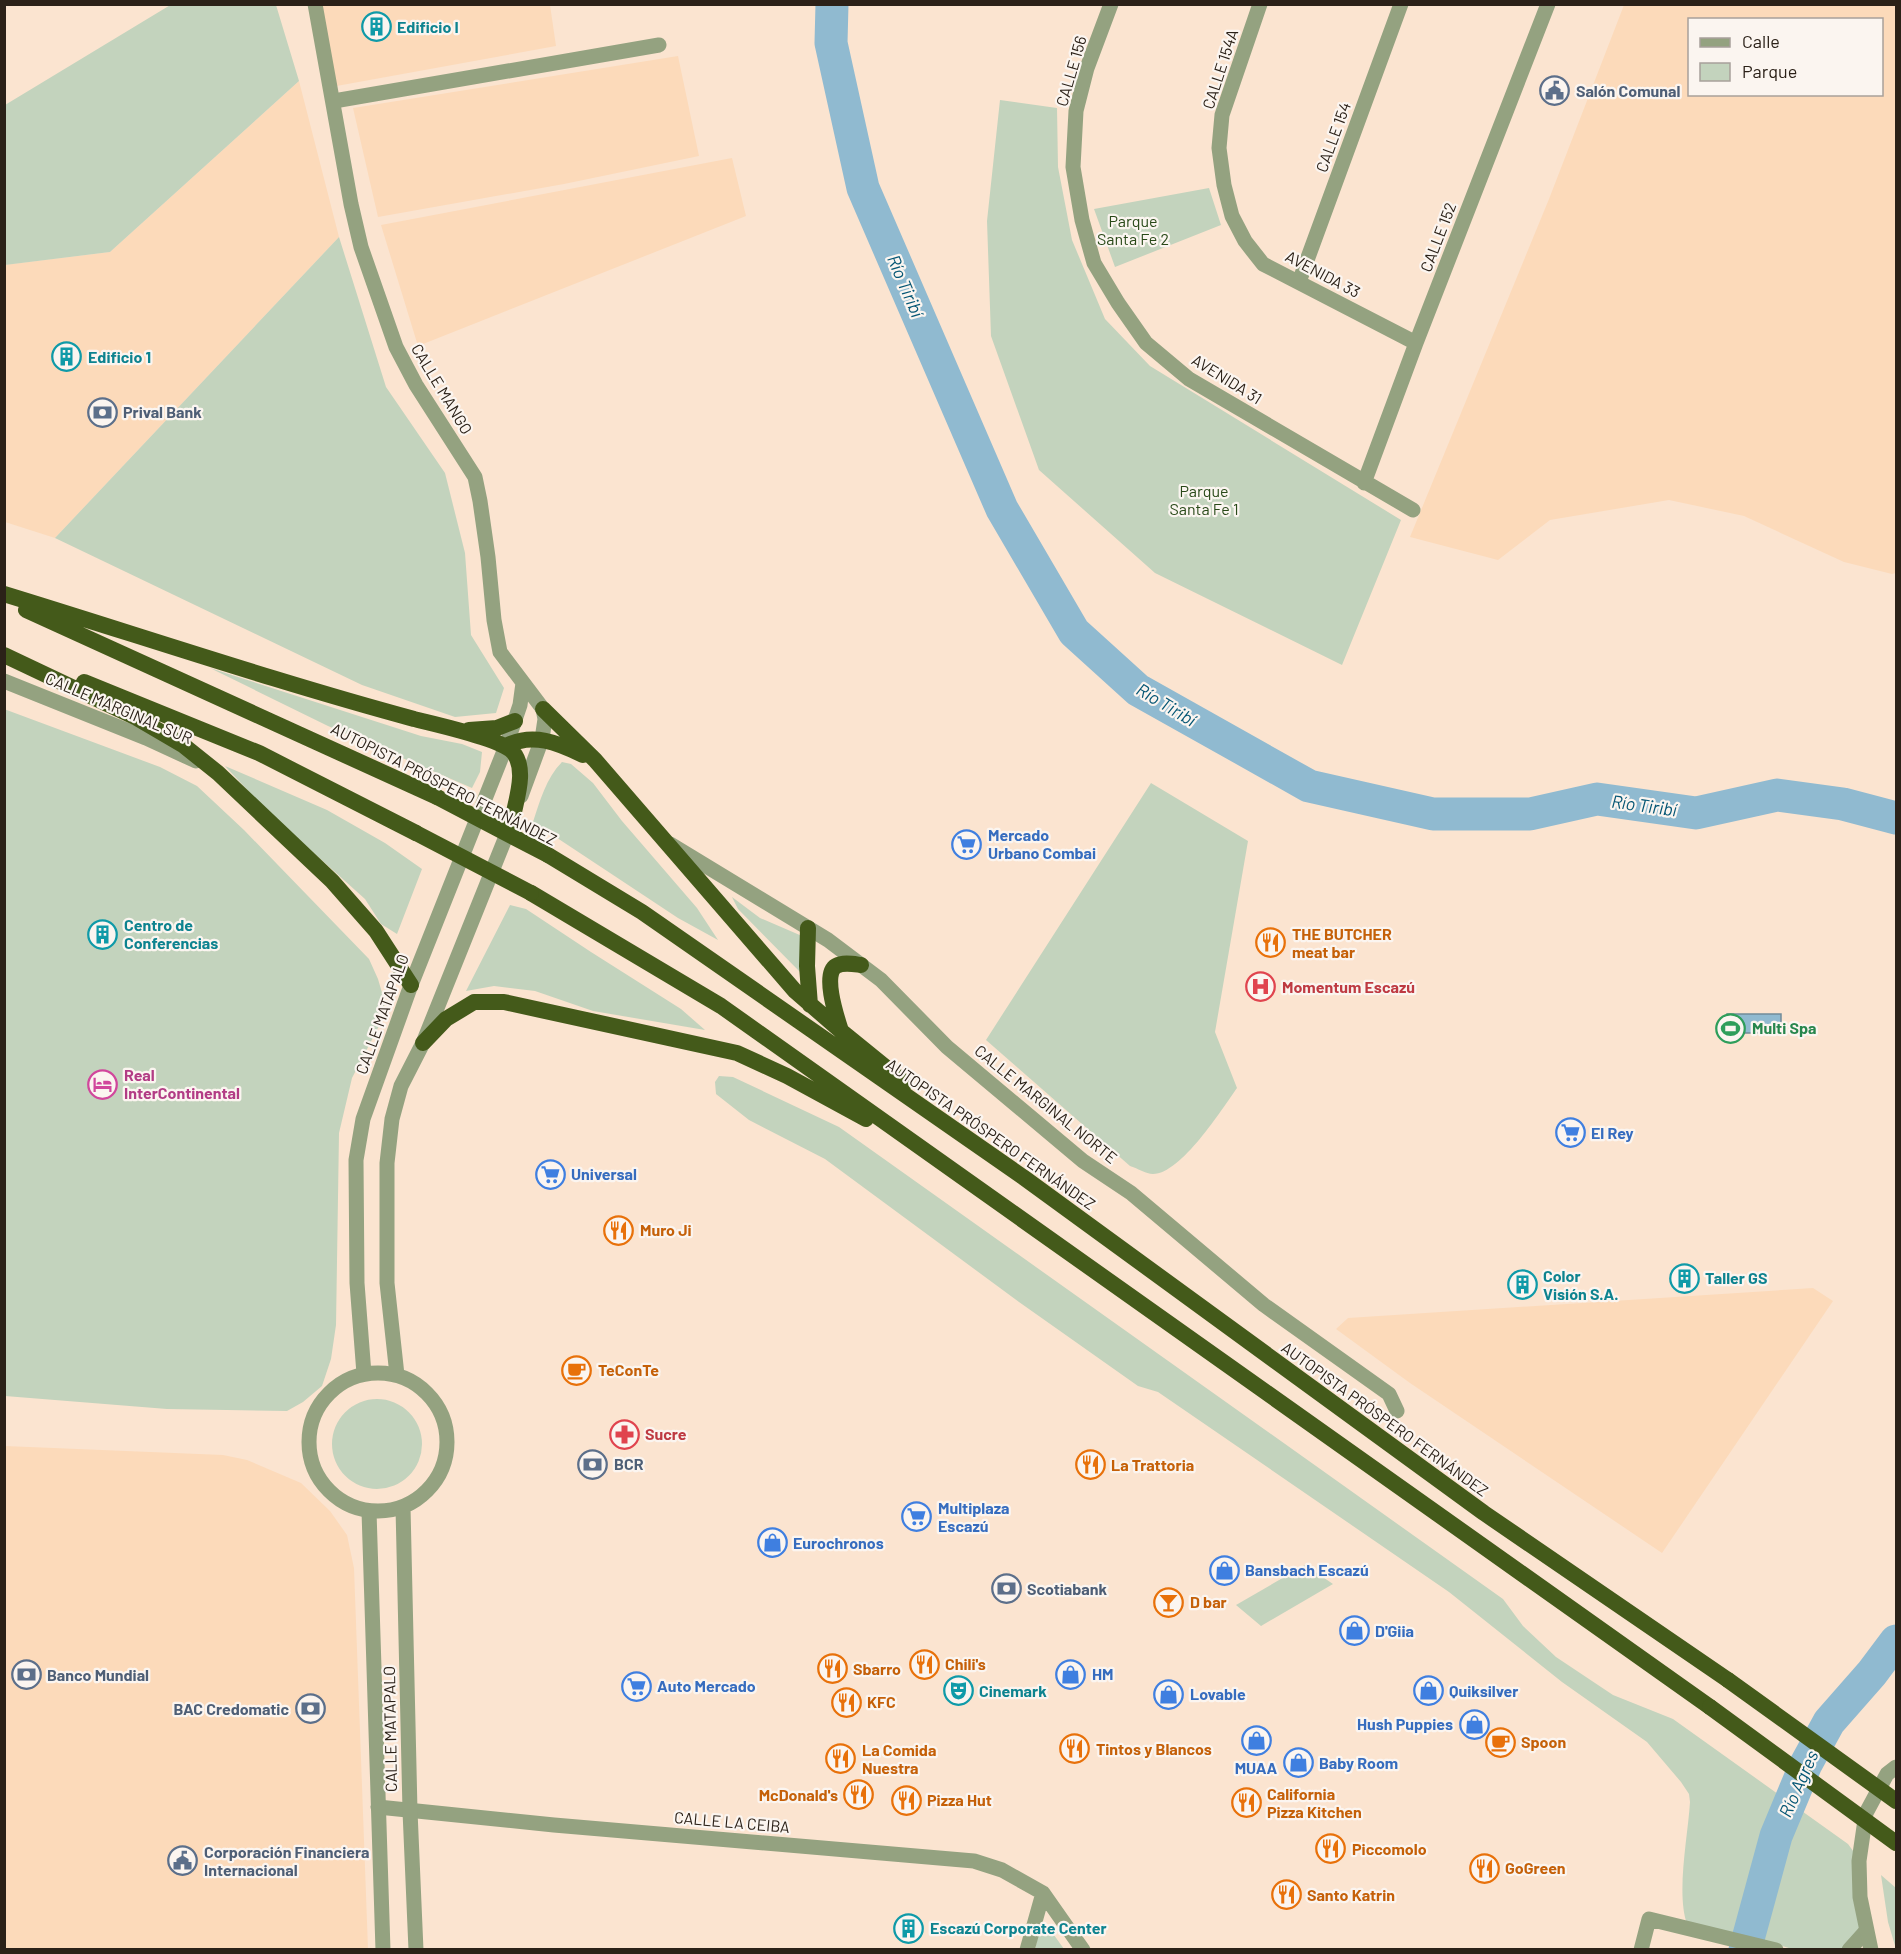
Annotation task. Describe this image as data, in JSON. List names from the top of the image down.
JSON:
{
  "streets": {
    "highway": ["AUTOPISTA PRÓSPERO FERNÁNDEZ"],
    "street": [
      "CALLE 154A",
      "CALLE 156",
      "CALLE 154",
      "CALLE 152",
      "AVENIDA 33",
      "AVENIDA 31",
      "CALLE MANGO",
      "CALLE MARGINAL SUR",
      "CALLE MATAPALO",
      "CALLE MARGINAL NORTE",
      "CALLE LA CEIBA"
    ]
  },
  "crossings": [
    ["CALLE 154A", "AVENIDA 33"],
    ["CALLE 156", "AVENIDA 31"],
    ["CALLE 154", "AVENIDA 33"],
    ["CALLE 152", "AVENIDA 33"],
    ["CALLE 152", "AVENIDA 31"],
    ["CALLE MANGO", "CALLE MATAPALO"],
    ["CALLE MATAPALO", "CALLE LA CEIBA"]
  ],
  "water": ["Río Tiribí", "Río Agres"],
  "parks": ["Parque Santa Fe 2", "Parque Santa Fe 1"],
  "places": {
    "building": [
      "Edificio I",
      "Edificio 1",
      "Centro de Conferencias",
      "Taller GS",
      "Color Visión S.A.",
      "Escazú Corporate Center"
    ],
    "public building": ["Salón Comunal", "Corporación Financiera Internacional"],
    "bank": [
      "Prival Bank",
      "BCR",
      "Scotiabank",
      "Banco Mundial",
      "BAC Credomatic"
    ],
    "supermarket": [
      "Mercado Urbano Combai",
      "El Rey",
      "Universal",
      "Multiplaza Escazú",
      "Auto Mercado"
    ],
    "restaurant": [
      "THE BUTCHER meat bar",
      "Muro Ji",
      "La Trattoria",
      "Chili's",
      "Sbarro",
      "KFC",
      "Tintos y Blancos",
      "La Comida Nuestra",
      "McDonald's",
      "Pizza Hut",
      "California Pizza Kitchen",
      "Piccomolo",
      "GoGreen",
      "Santo Katrin"
    ],
    "hospital": ["Momentum Escazú"],
    "sports": ["Multi Spa"],
    "hotel": ["Real InterContinental"],
    "cafe": ["TeConTe", "Spoon"],
    "pharmacy": ["Sucre"],
    "shop": [
      "Eurochronos",
      "Bansbach Escazú",
      "D'Giia",
      "HM",
      "Quiksilver",
      "Lovable",
      "Hush Puppies",
      "MUAA",
      "Baby Room"
    ],
    "bar": ["D bar"],
    "theatre": ["Cinemark"]
  },
  "legend": ["Calle", "Parque"]
}
